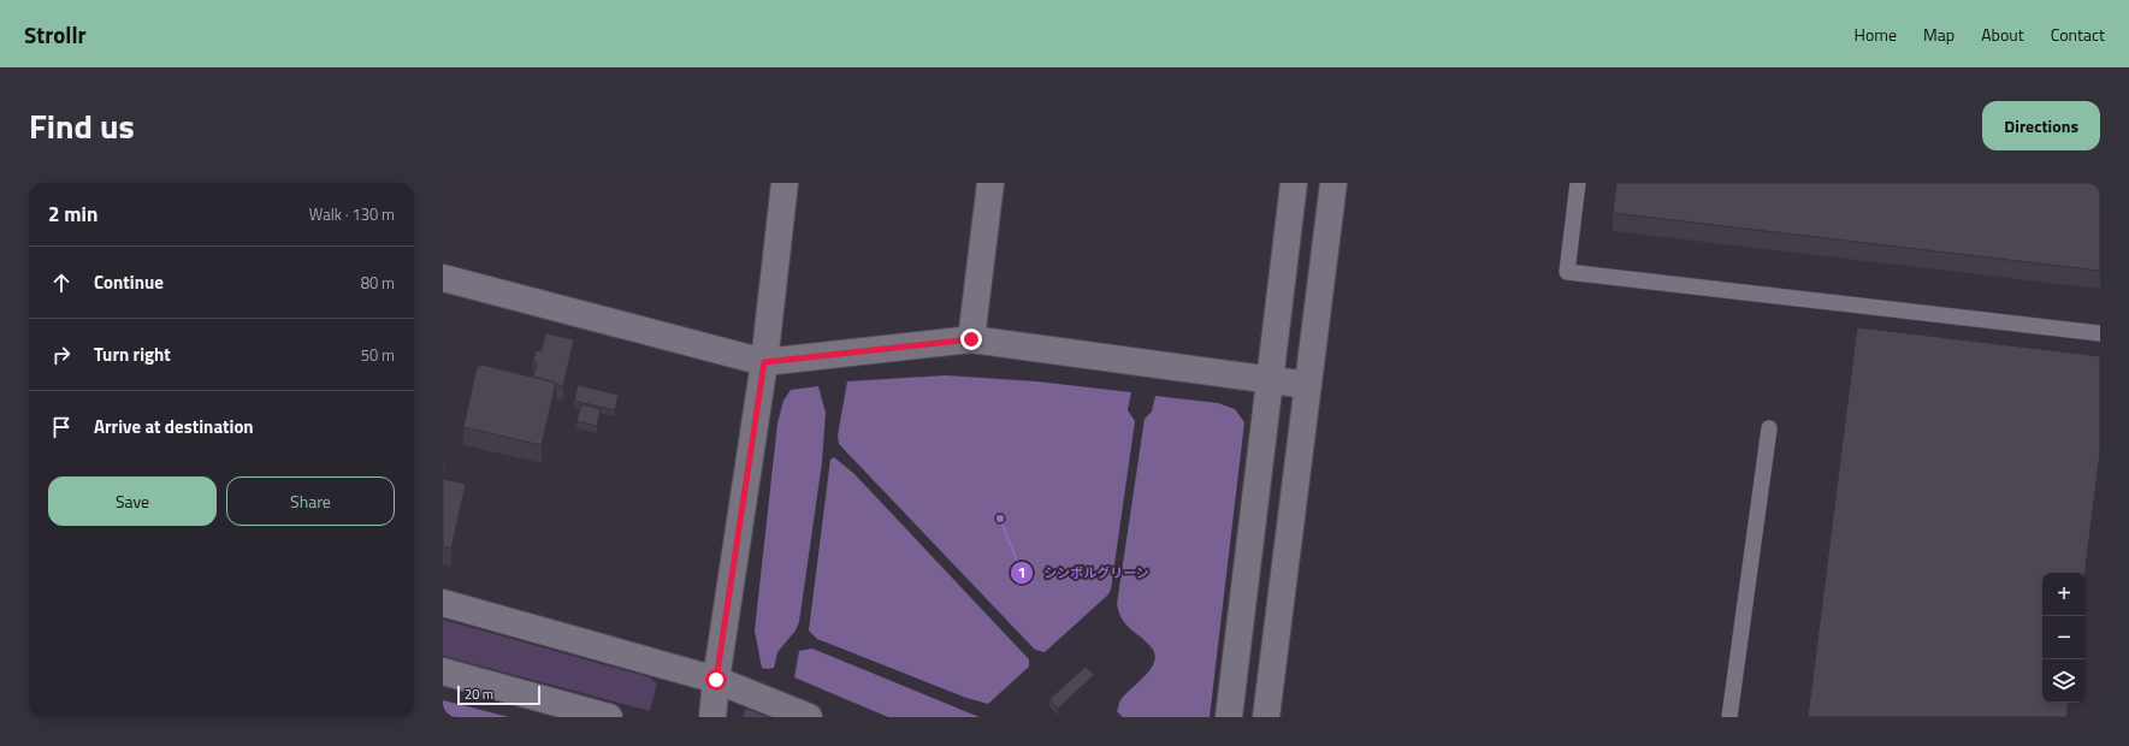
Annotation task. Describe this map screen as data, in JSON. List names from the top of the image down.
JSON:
{
  "places": ["シンボルグリーン"],
  "scale_bar": "20 m",
  "page": {
    "header": "Strollr",
    "nav": [
      "Home",
      "Map",
      "About",
      "Contact"
    ],
    "title": "Find us",
    "buttons": [
      "Directions",
      ["Save", "Share"]
    ],
    "heading": ["2 min", "Walk · 130 m"],
    "list": [
      ["Continue", "80 m"],
      ["Turn right", "50 m"],
      "Arrive at destination"
    ],
    "map_buttons": ["+", "−"],
    "scale": "20 m"
  }
}
